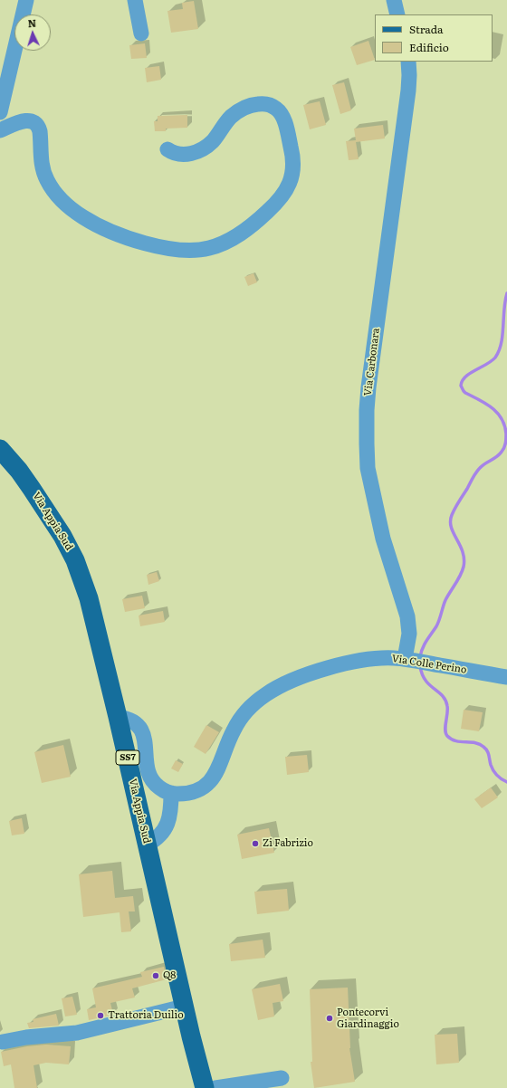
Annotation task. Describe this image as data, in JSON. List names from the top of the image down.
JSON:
{
  "streets": {
    "main road": ["Via Appia Sud", "SS7"],
    "street": ["Via Carbonara", "Via Colle Perino"]
  },
  "crossings": [
    ["Via Carbonara", "Via Colle Perino"]
  ],
  "places": [
    "Zi Fabrizio",
    "Q8",
    "Trattoria Duilio",
    "Pontecorvi Giardinaggio"
  ],
  "legend": ["Strada", "Edificio"],
  "north": "top"
}
